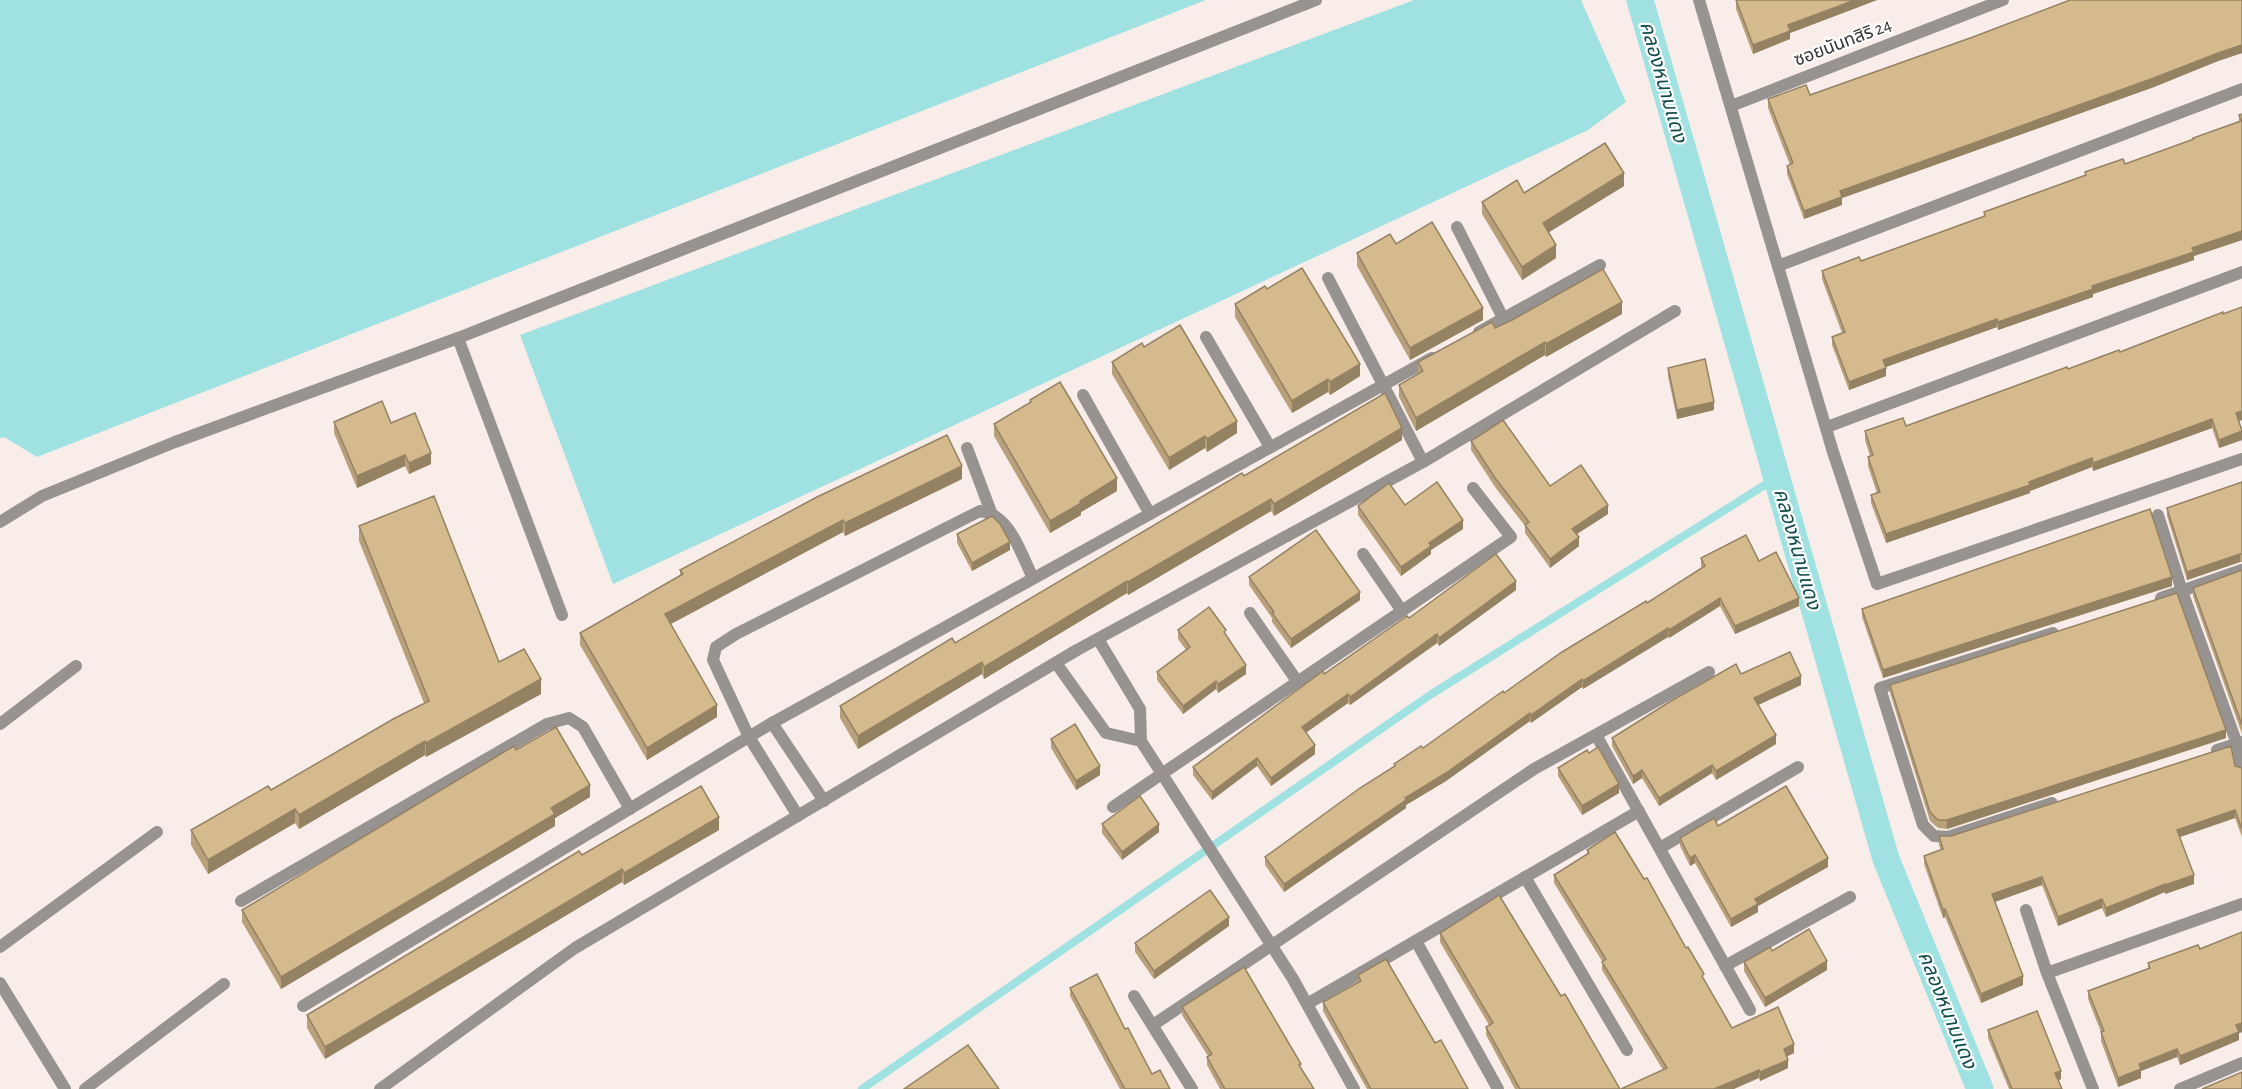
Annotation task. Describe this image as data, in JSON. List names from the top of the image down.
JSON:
{
  "streets": {
    "street": ["ซอยนันทสิริ 24"]
  },
  "water": ["คลองหนามแดง"]
}
